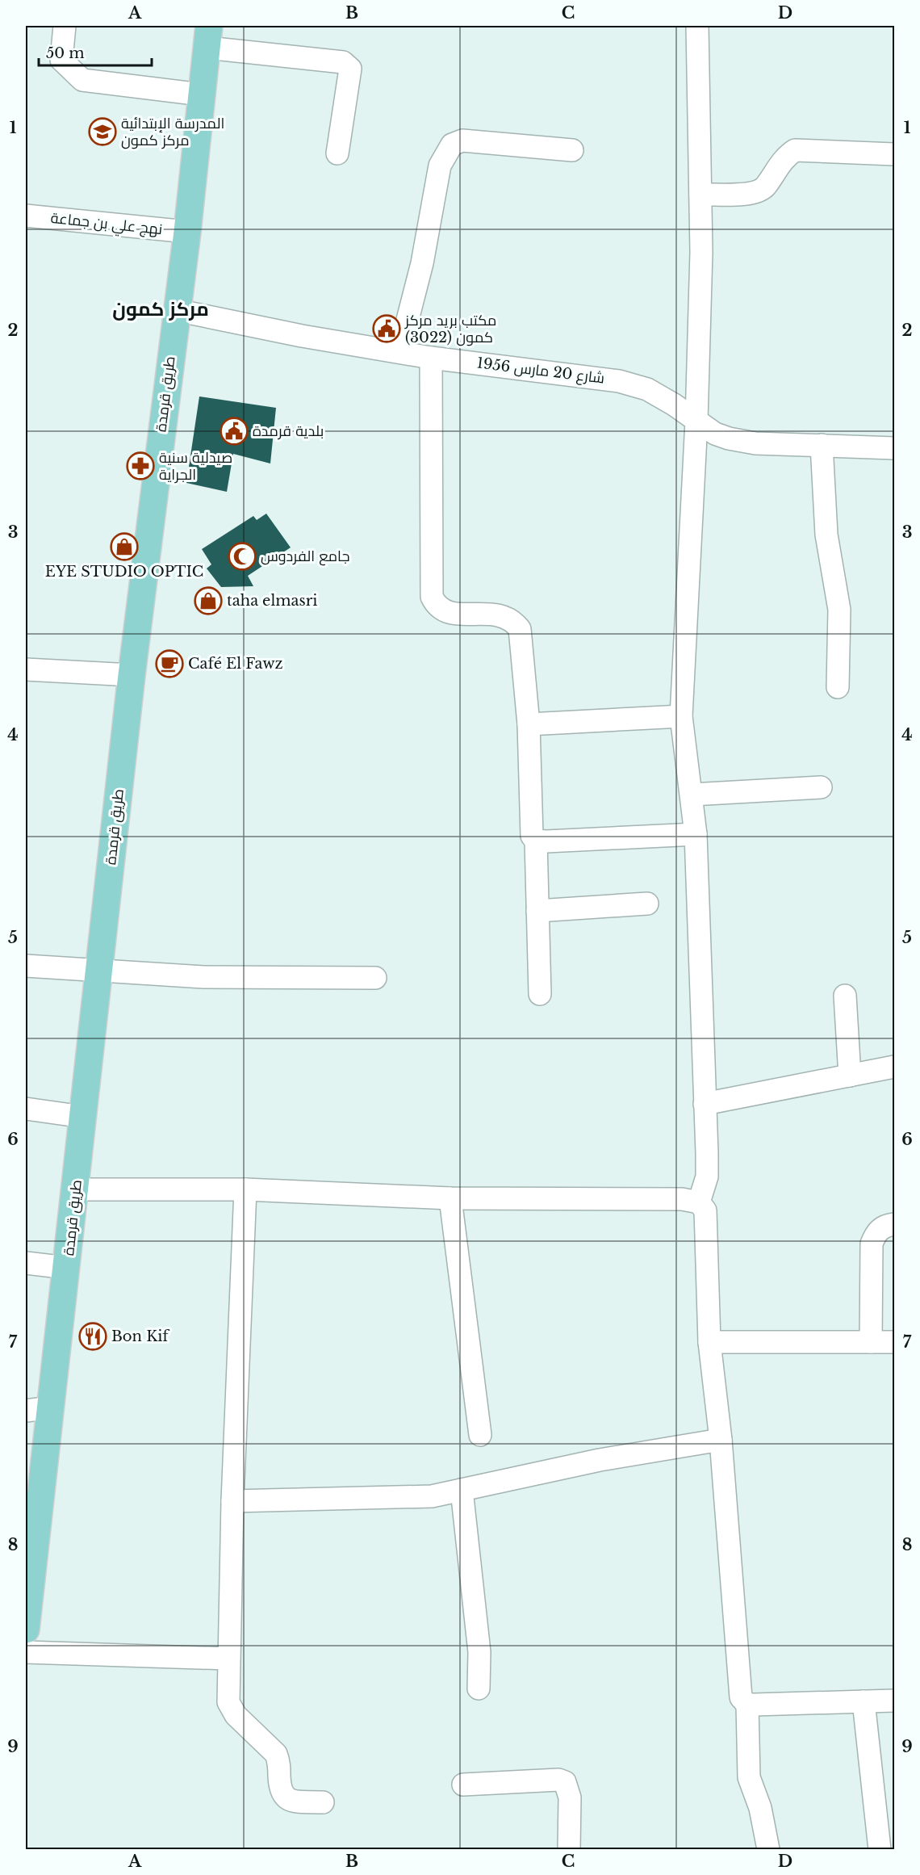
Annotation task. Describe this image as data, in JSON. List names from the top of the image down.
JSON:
{
  "streets": {
    "main road": ["طريق قرمدة"],
    "street": ["نهج علي بن جماعة", "شارع 20 مارس 1956"]
  },
  "crossings": [
    ["نهج علي بن جماعة", "طريق قرمدة"],
    ["شارع 20 مارس 1956", "طريق قرمدة"]
  ],
  "districts": ["مركز كمون"],
  "places": {
    "school or university": ["المدرسة الإبتدائية مركز كمون"],
    "public building": ["مكتب بريد مركز كمون (3022)", "بلدية قرمدة"],
    "pharmacy": ["صيدلية سنية الجراية"],
    "shop": ["EYE STUDIO OPTIC", "taha elmasri"],
    "mosque": ["جامع الفردوس"],
    "cafe": ["Café El Fawz"],
    "restaurant": ["Bon Kif"]
  },
  "scale_bar": "50 m",
  "grid": {
    "columns": [
      "A",
      "B",
      "C",
      "D"
    ],
    "rows": [
      "1",
      "2",
      "3",
      "4",
      "5",
      "6",
      "7",
      "8",
      "9"
    ]
  }
}
